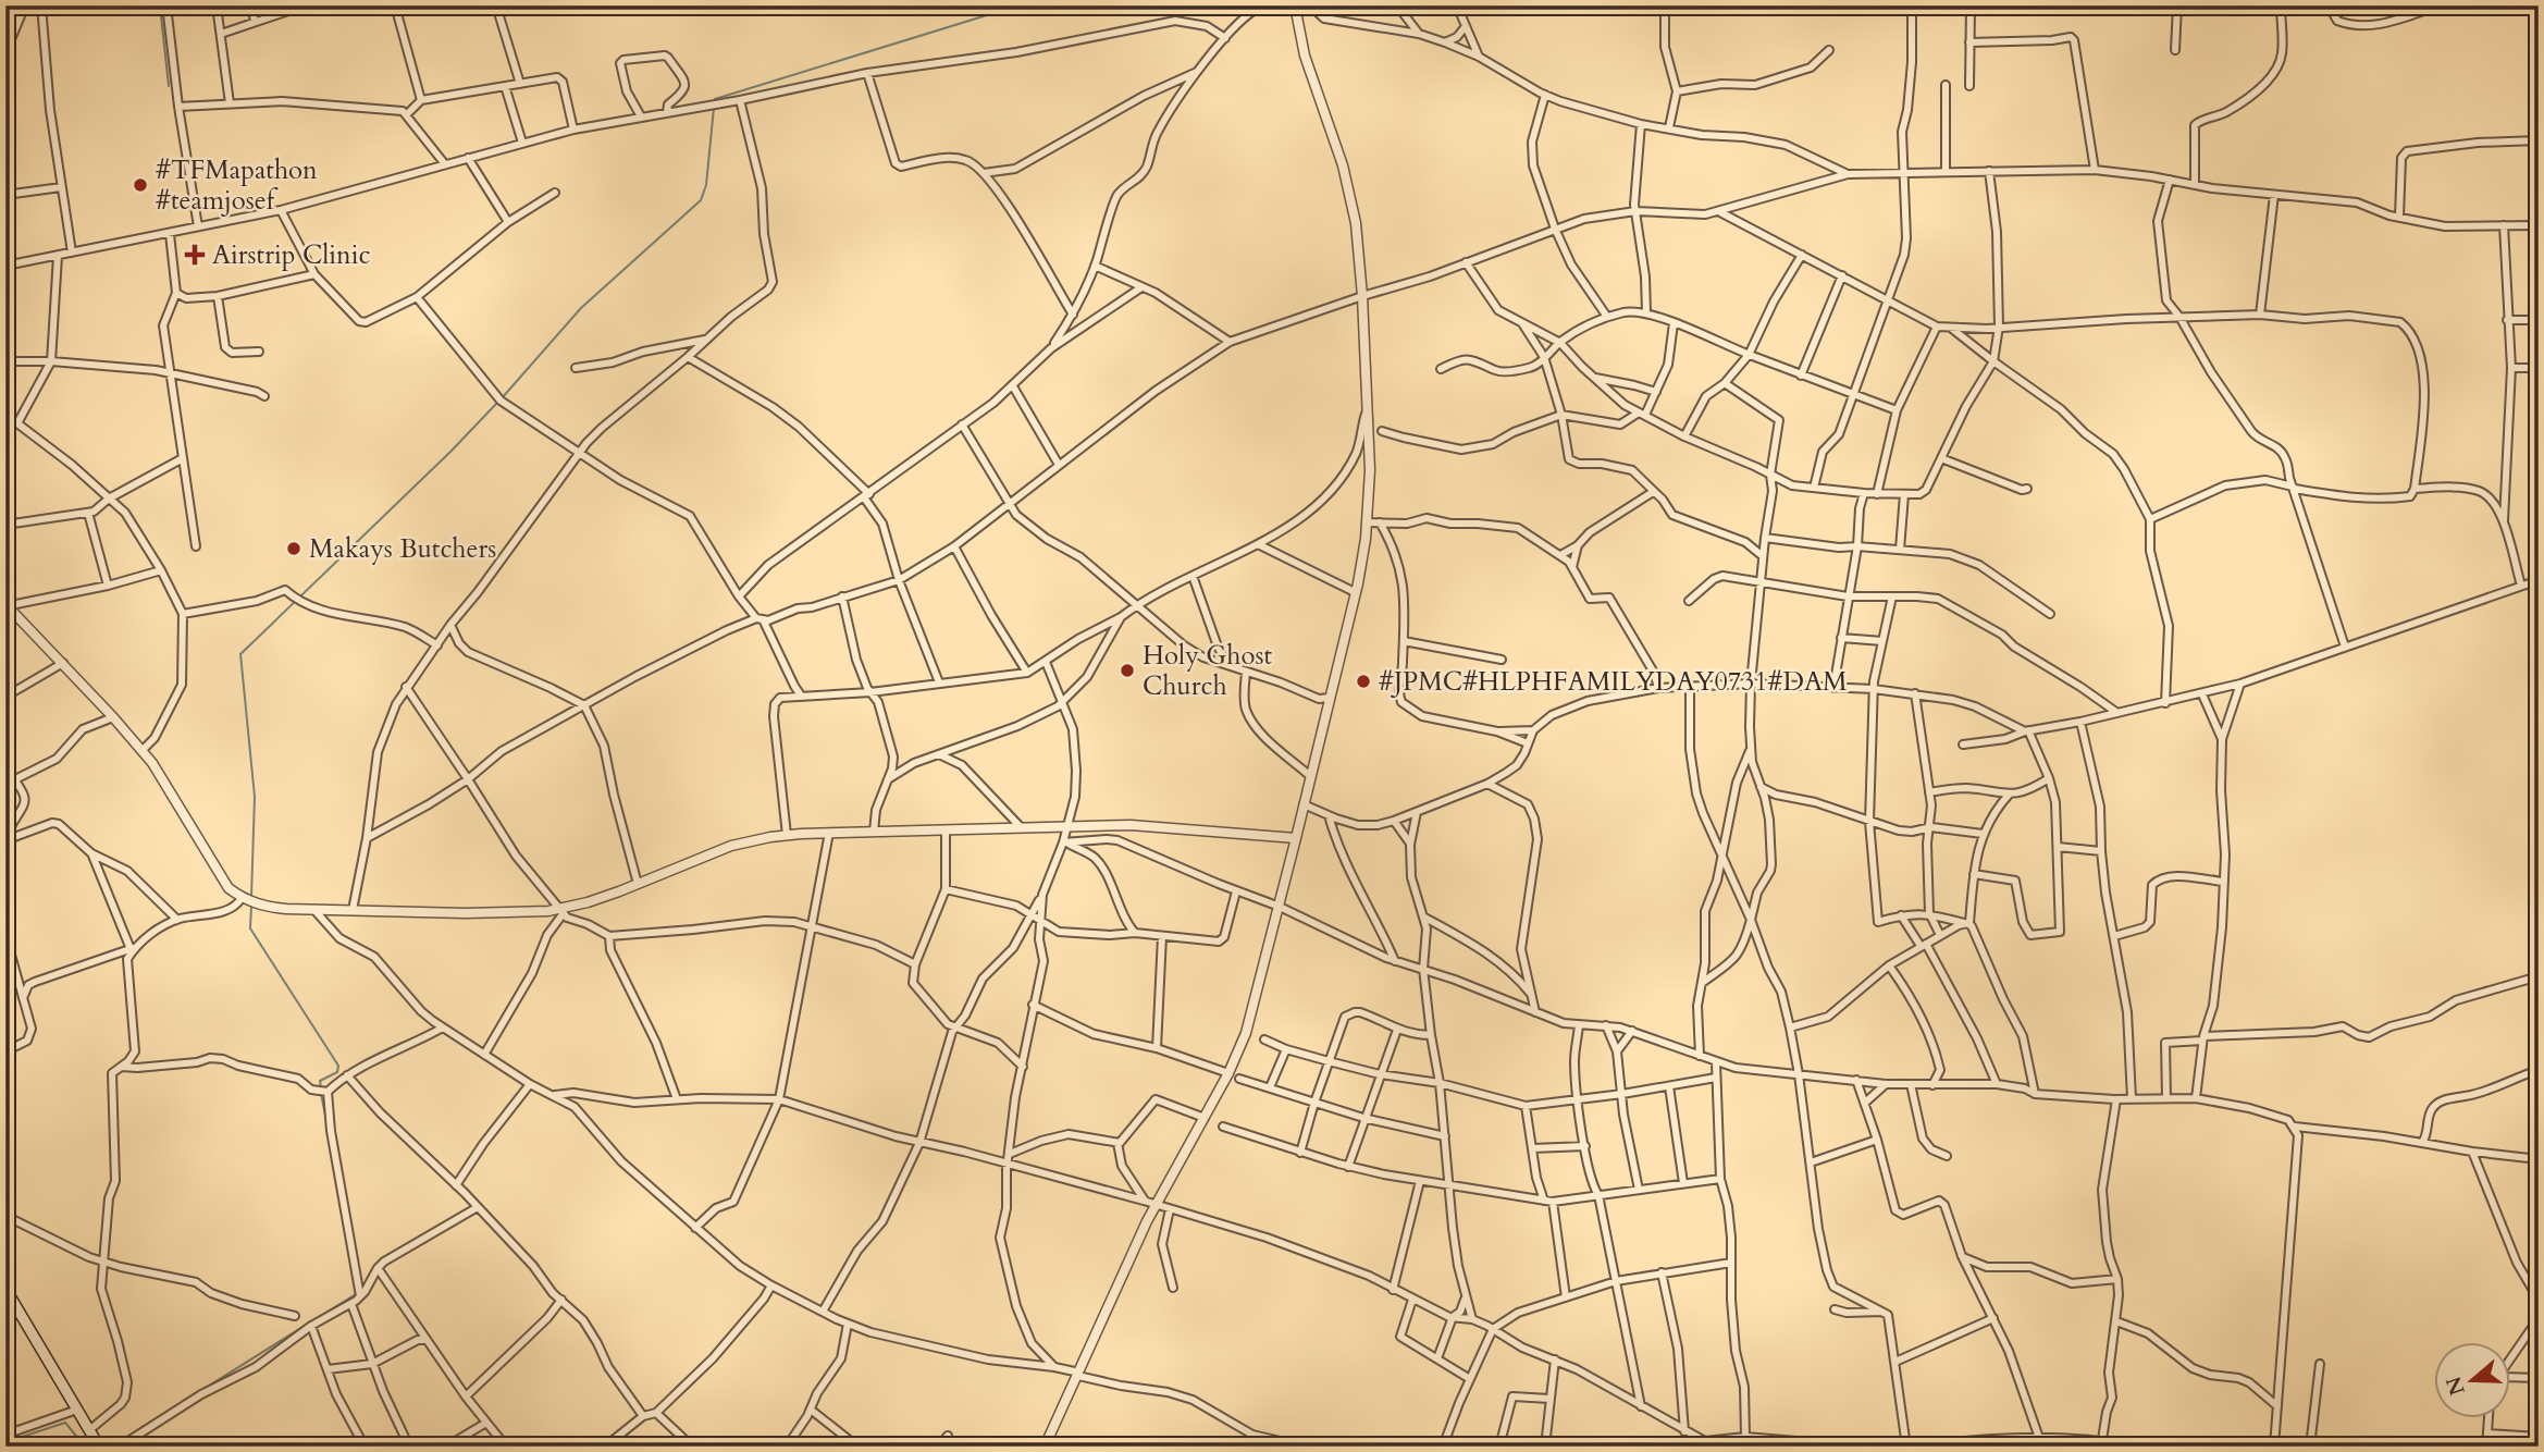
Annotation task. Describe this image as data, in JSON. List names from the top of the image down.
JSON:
{
  "places": {
    "other": [
      "#TFMapathon #teamjosef",
      "Makays Butchers",
      "Holy Ghost Church",
      "#JPMC#HLPHFAMILYDAY0731#DAM"
    ],
    "health": ["Airstrip Clinic"]
  },
  "north": "left"
}
